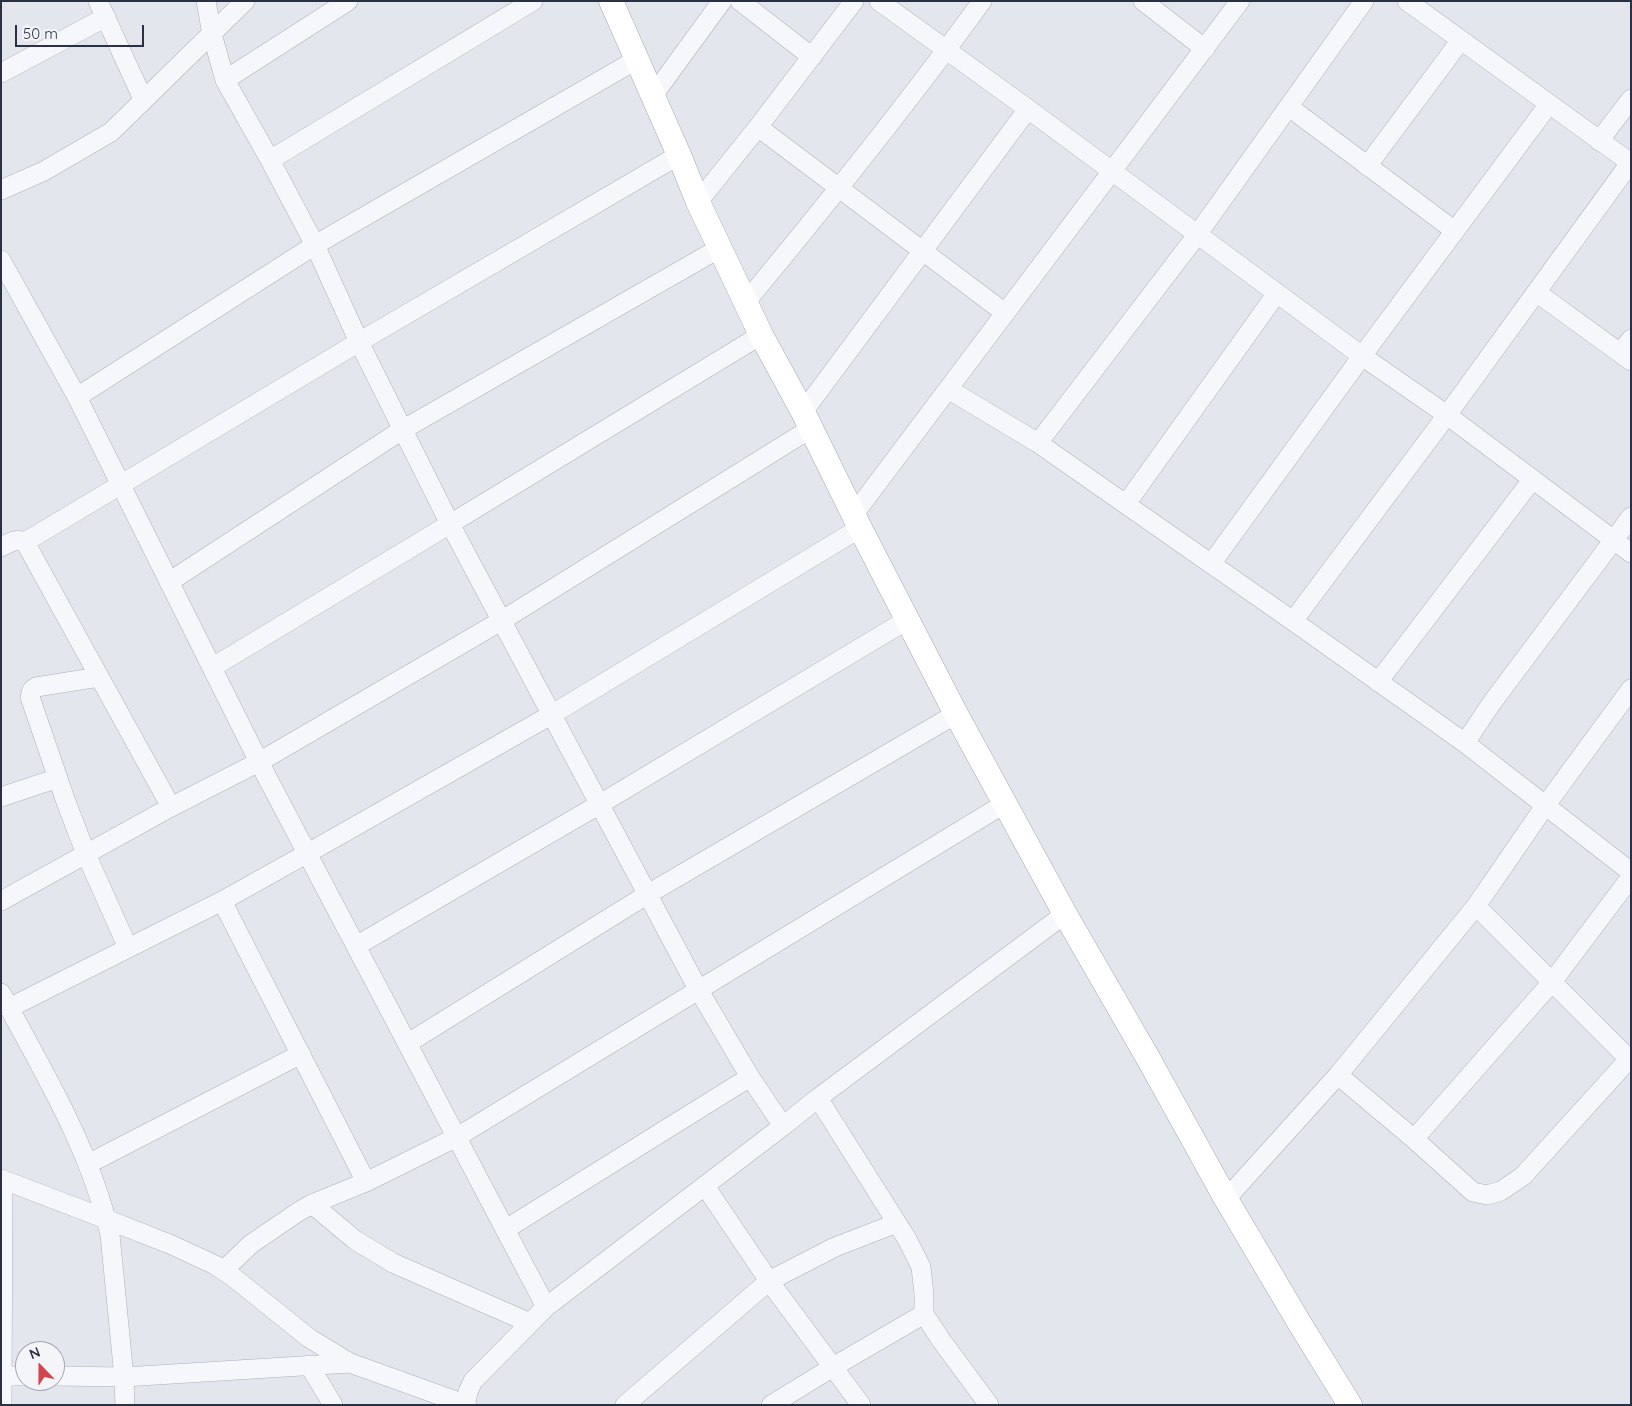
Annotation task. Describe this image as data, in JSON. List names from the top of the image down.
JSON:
{
  "scale_bar": "50 m",
  "north": "top"
}
